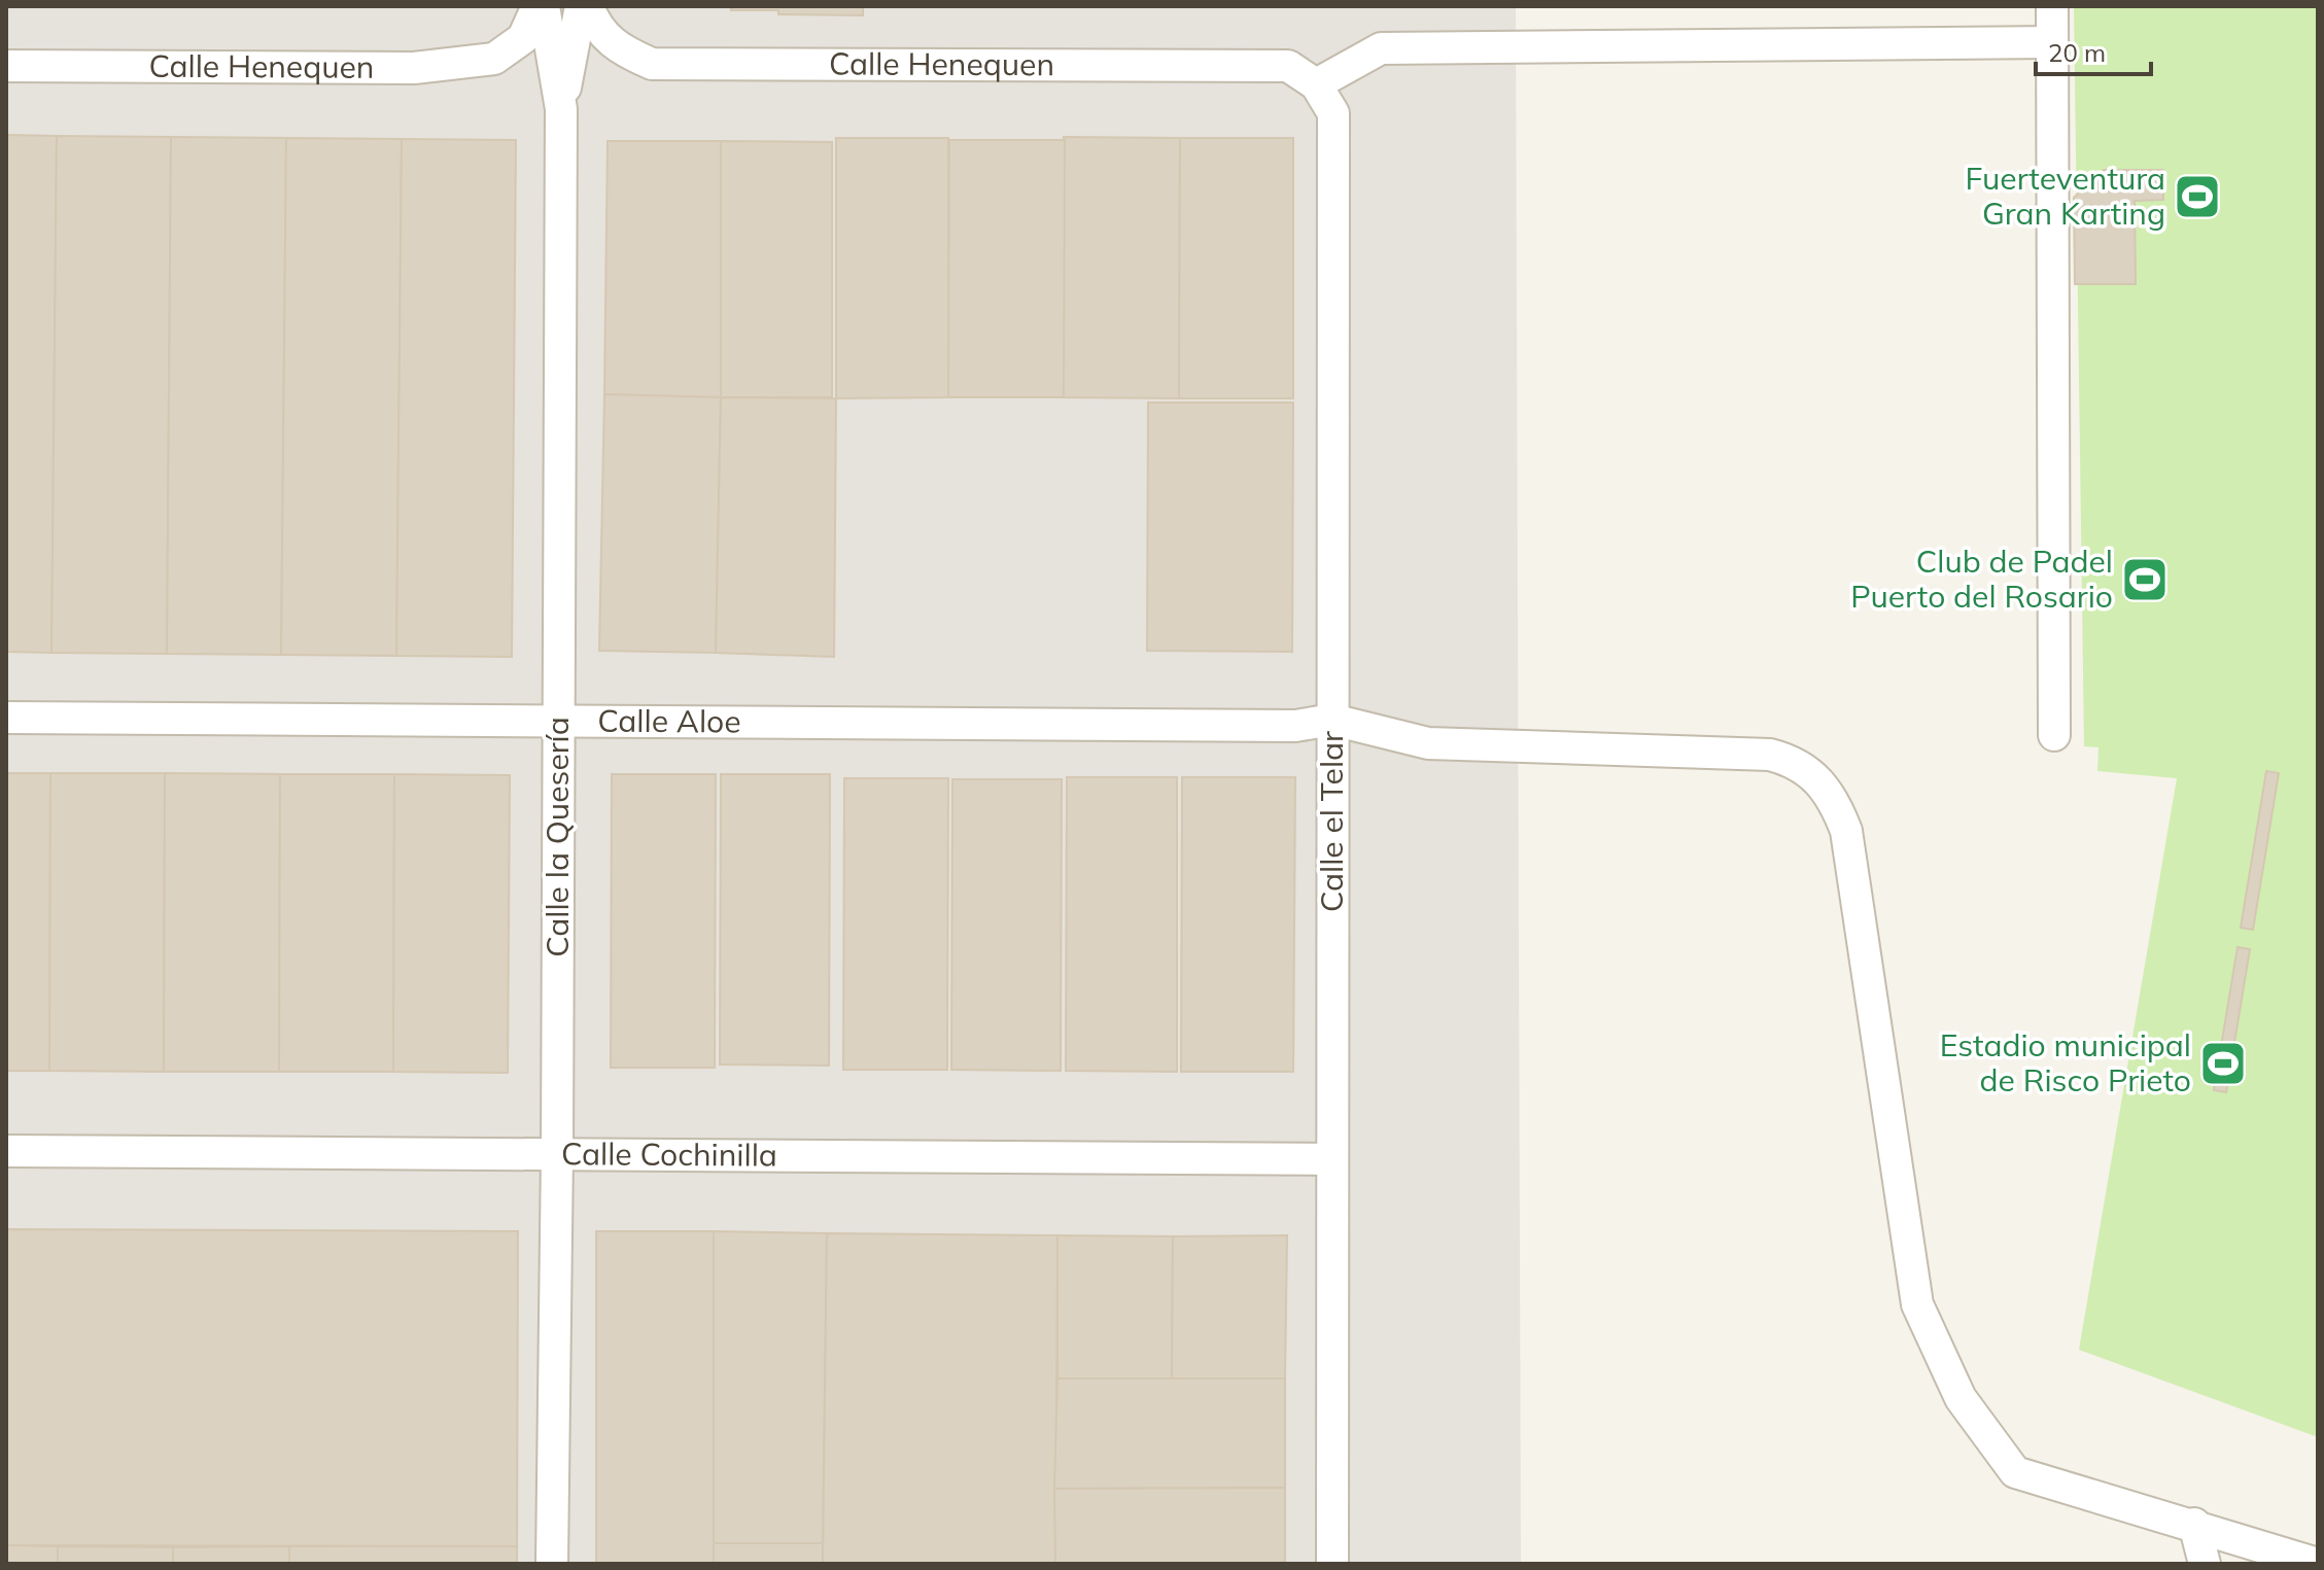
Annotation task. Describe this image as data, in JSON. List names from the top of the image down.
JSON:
{
  "streets": {
    "street": [
      "Calle Henequen",
      "Calle Aloe",
      "Calle el Telar",
      "Calle la Quesería",
      "Calle Cochinilla"
    ]
  },
  "crossings": [
    ["Calle Henequen", "Calle el Telar"],
    ["Calle Henequen", "Calle la Quesería"],
    ["Calle Aloe", "Calle el Telar"],
    ["Calle Aloe", "Calle la Quesería"],
    ["Calle el Telar", "Calle Cochinilla"],
    ["Calle la Quesería", "Calle Cochinilla"]
  ],
  "places": {
    "sports": ["Fuerteventura Gran Karting", "Club de Padel Puerto del Rosario", "Estadio municipal de Risco Prieto"]
  },
  "scale_bar": "20 m"
}
